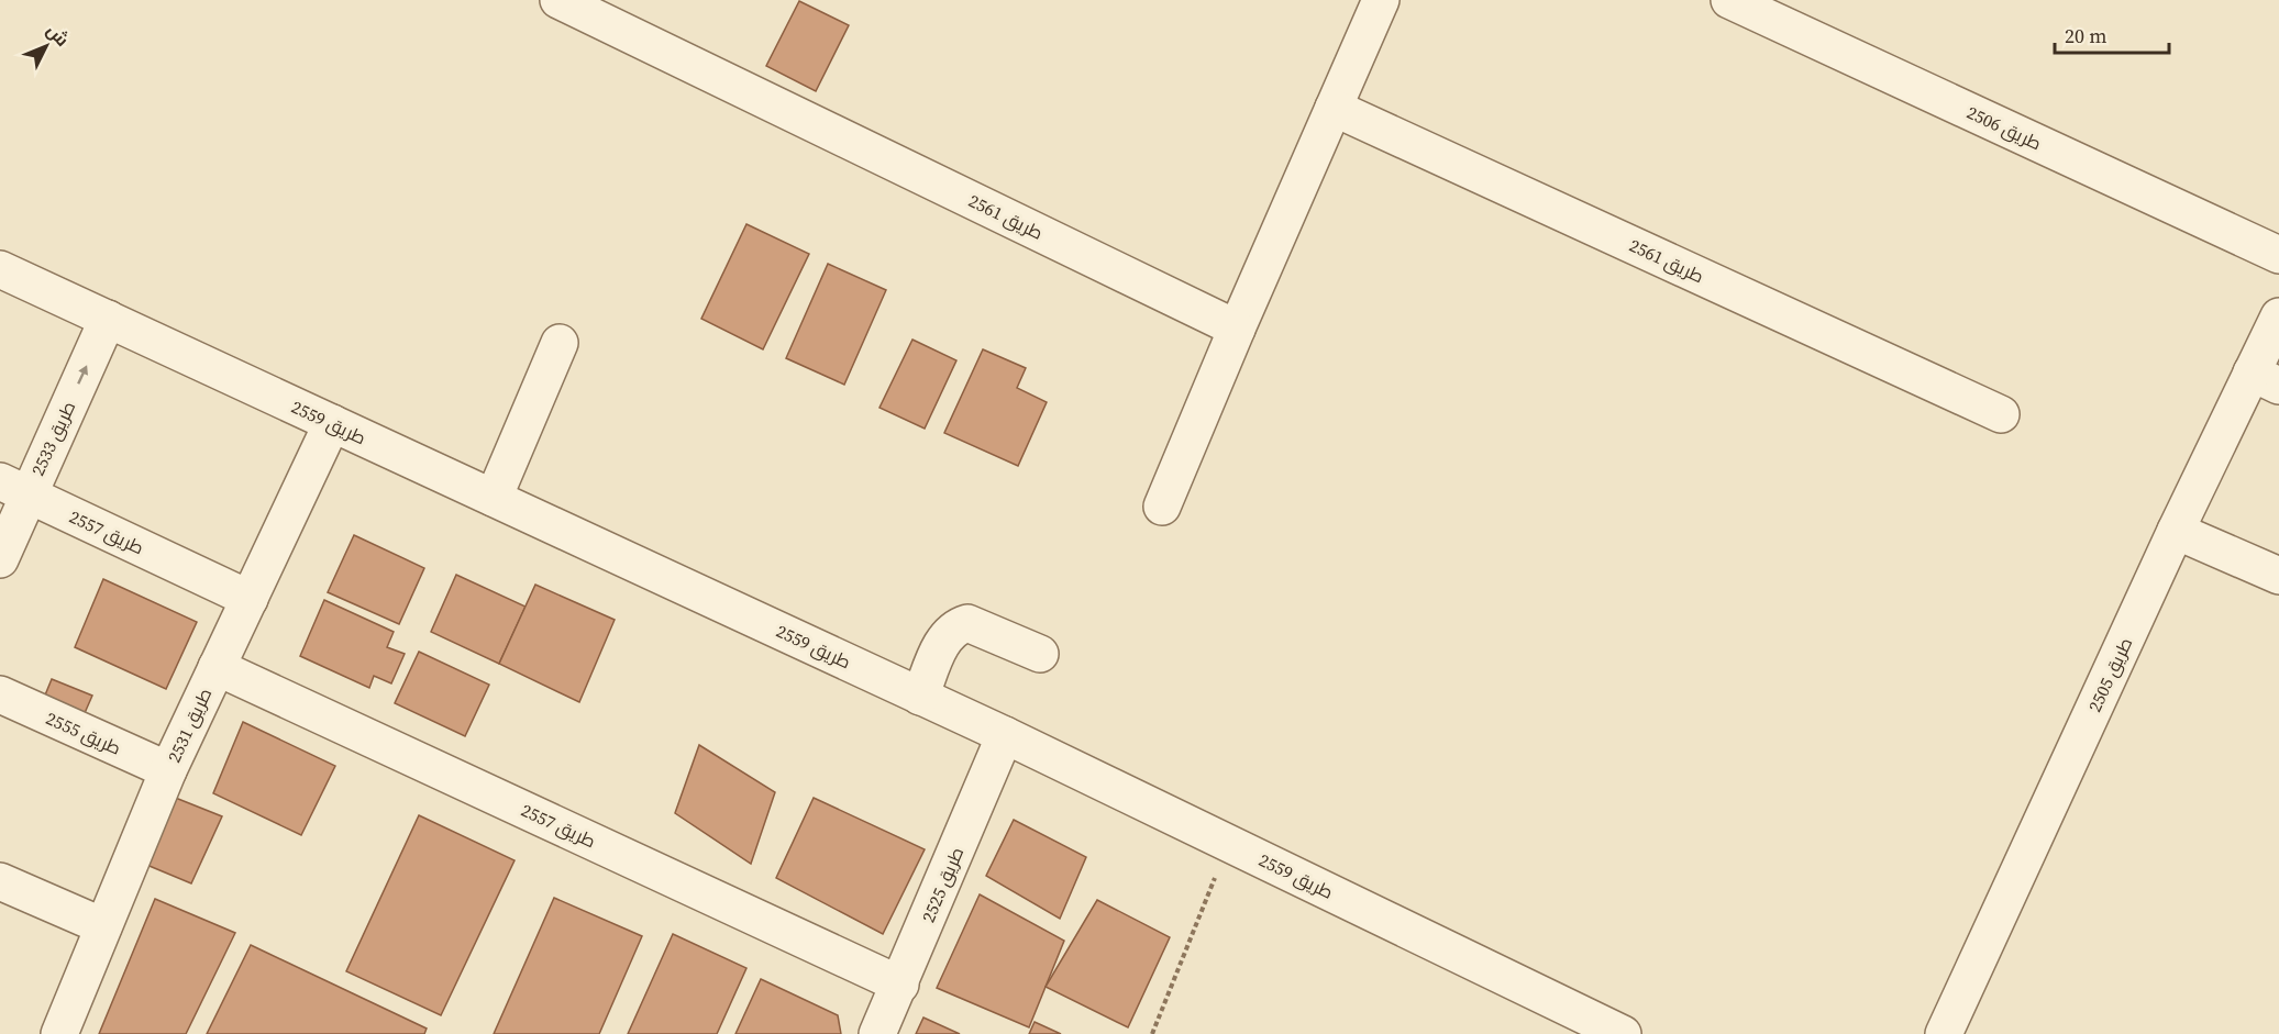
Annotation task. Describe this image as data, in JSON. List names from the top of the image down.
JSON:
{
  "streets": {
    "street": [
      "طريق 2506",
      "طريق 2561",
      "طريق 2559",
      "طريق 2533",
      "طريق 2557",
      "طريق 2505",
      "طريق 2531",
      "طريق 2555",
      "طريق 2525"
    ]
  },
  "crossings": [
    ["طريق 2559", "طريق 2533"],
    ["طريق 2559", "طريق 2531"],
    ["طريق 2559", "طريق 2525"],
    ["طريق 2533", "طريق 2557"],
    ["طريق 2557", "طريق 2531"],
    ["طريق 2557", "طريق 2525"],
    ["طريق 2531", "طريق 2555"]
  ],
  "one_way": ["طريق 2533"],
  "scale_bar": "20 m",
  "north": "top right"
}
